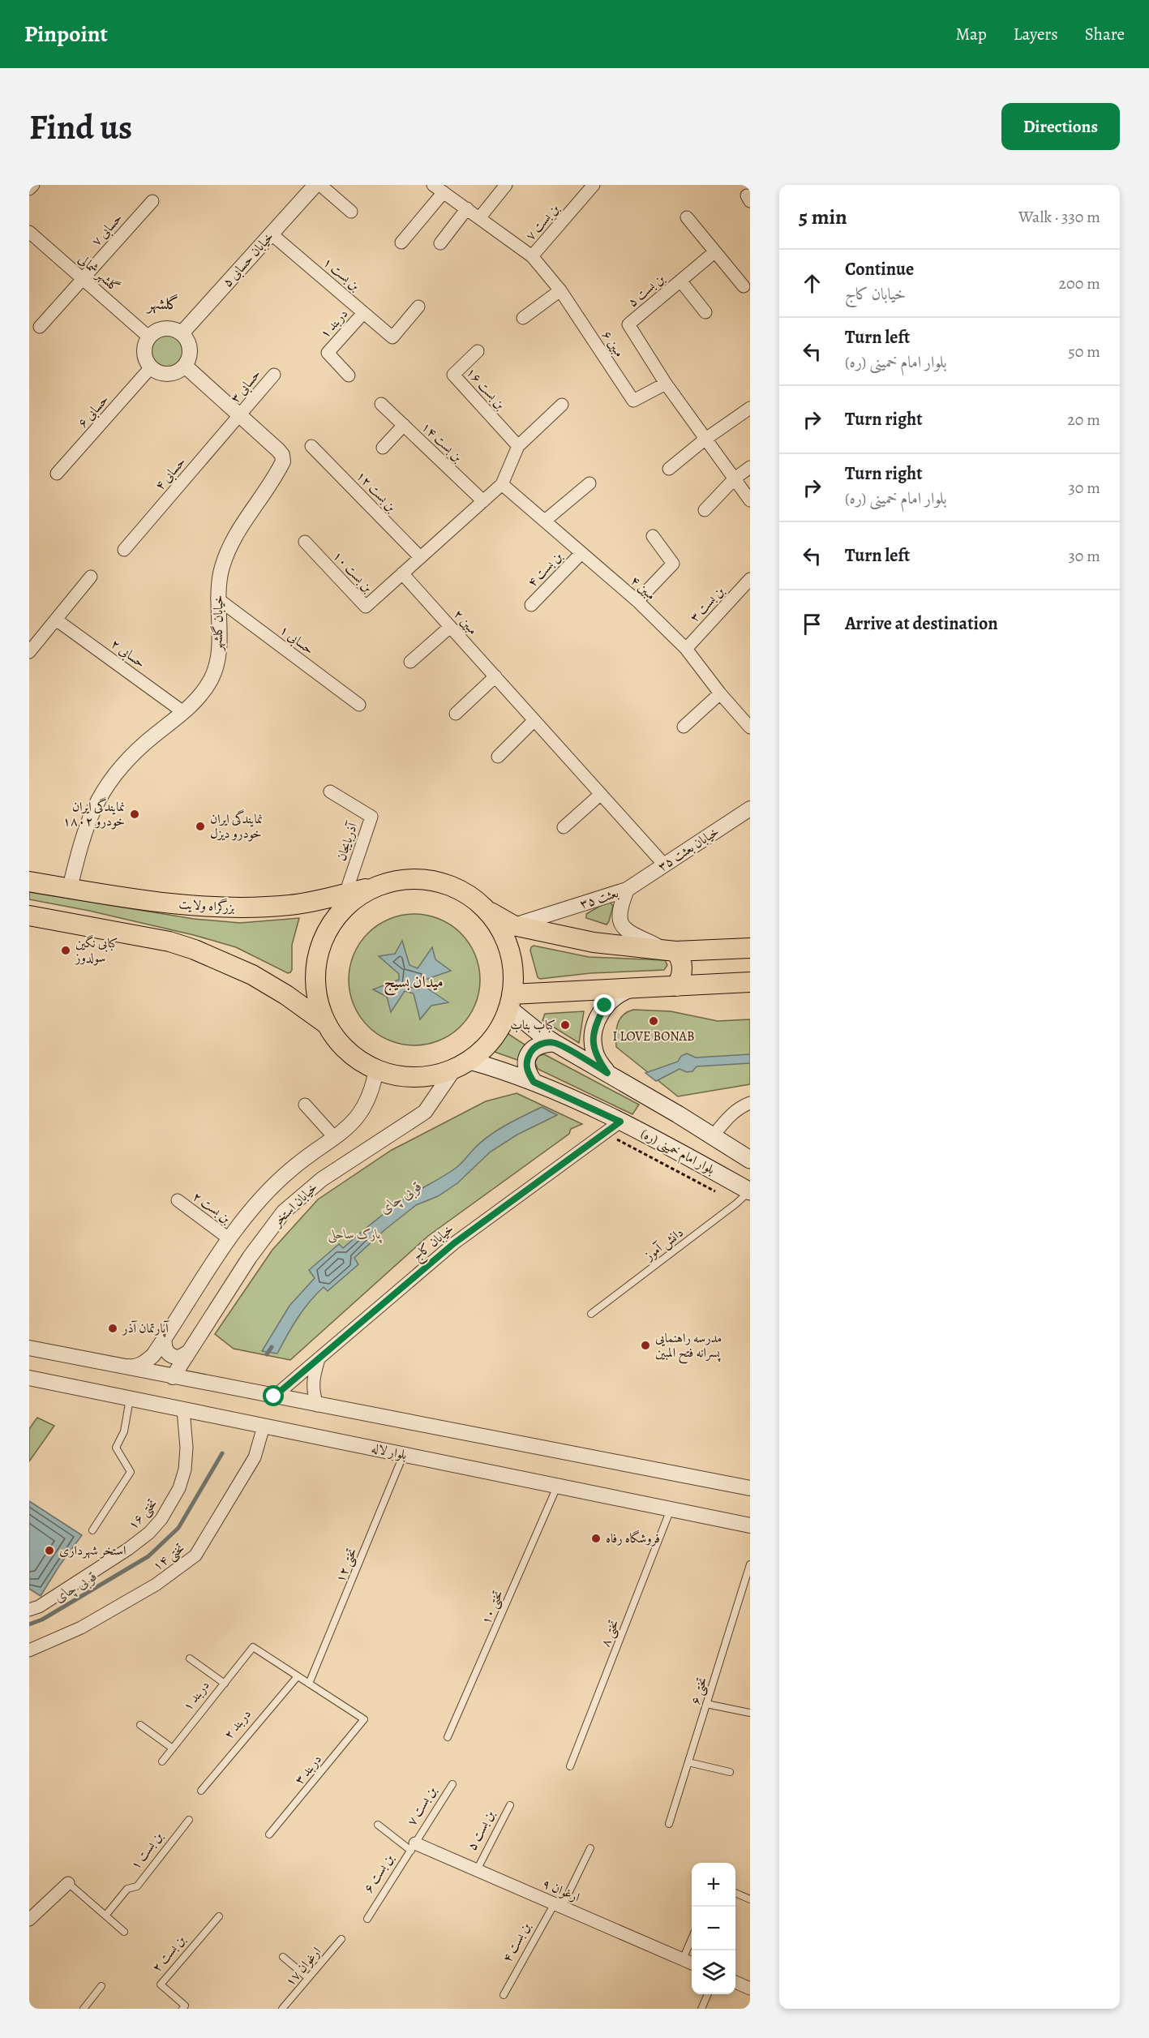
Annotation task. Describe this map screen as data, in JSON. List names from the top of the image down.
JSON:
{
  "streets": {
    "highway": ["بزرگراه ولایت"],
    "main road": ["بلوار امام خمینی (ره)"],
    "street": [
      "بن بست ۷",
      "حسابی ۷",
      "خیابان حسابی ۵",
      "گلشهر شمالی",
      "بن بست ۱",
      "بن بست ۵",
      "دربند ۱",
      "مبین ۶",
      "حسابی ۳",
      "بن بست ۱۶",
      "حسابی ۶",
      "بن بست ۱۴",
      "حسابی ۴",
      "بن بست ۱۲",
      "بن بست ۴",
      "بن بست ۱۰",
      "مبین ۴",
      "بن بست ۳",
      "مبین ۲",
      "خیابان گلشهر",
      "حسابی ۱",
      "حسابی ۲",
      "آذربایجان",
      "خیابان بعثت ۳۵",
      "بعثت ۳۵",
      "خیابان استخر",
      "بن بست ۲",
      "خیابان کاج",
      "بلوار لاله",
      "تختی ۱۶",
      "تختی ۱۴",
      "ارغوان ۹"
    ],
    "lane": [
      "دانش آموز",
      "تختی ۱۲",
      "تختی ۱۰",
      "تختی ۸",
      "تختی ۶",
      "دربند ۲",
      "دربند ۳",
      "بن بست ۶",
      "ارغوان ۱۷"
    ]
  },
  "crossings": [
    ["بن بست ۷", "مبین ۶"],
    ["بن بست ۷", "بن بست ۶"],
    ["بن بست ۷", "ارغوان ۹"],
    ["حسابی ۷", "گلشهر شمالی"],
    ["خیابان حسابی ۵", "گلشهر شمالی"],
    ["خیابان حسابی ۵", "بن بست ۱"],
    ["خیابان حسابی ۵", "حسابی ۶"],
    ["خیابان حسابی ۵", "خیابان گلشهر"],
    ["گلشهر شمالی", "حسابی ۶"],
    ["گلشهر شمالی", "خیابان گلشهر"],
    ["بن بست ۱", "دربند ۱"],
    ["بن بست ۵", "مبین ۶"],
    ["بن بست ۵", "ارغوان ۹"],
    ["دربند ۱", "دربند ۲"],
    ["حسابی ۳", "حسابی ۴"],
    ["حسابی ۳", "خیابان گلشهر"],
    ["حسابی ۶", "خیابان گلشهر"],
    ["حسابی ۴", "خیابان گلشهر"],
    ["بن بست ۴", "مبین ۴"],
    ["بن بست ۴", "ارغوان ۹"],
    ["بن بست ۱۰", "مبین ۲"],
    ["مبین ۴", "بن بست ۳"],
    ["مبین ۲", "خیابان بعثت ۳۵"],
    ["خیابان گلشهر", "حسابی ۱"],
    ["خیابان گلشهر", "حسابی ۲"],
    ["خیابان گلشهر", "بزرگراه ولایت"],
    ["آذربایجان", "بزرگراه ولایت"],
    ["خیابان بعثت ۳۵", "بعثت ۳۵"],
    ["بلوار امام خمینی (ره)", "خیابان استخر"],
    ["بلوار امام خمینی (ره)", "خیابان کاج"],
    ["بلوار امام خمینی (ره)", "دانش آموز"],
    ["خیابان استخر", "بن بست ۲"],
    ["بلوار لاله", "تختی ۱۶"],
    ["بلوار لاله", "تختی ۱۴"],
    ["بلوار لاله", "تختی ۱۲"],
    ["بلوار لاله", "تختی ۱۰"],
    ["بلوار لاله", "تختی ۸"],
    ["تختی ۱۲", "دربند ۳"],
    ["بن بست ۶", "ارغوان ۹"]
  ],
  "districts": ["گلشهر", "میدان بسیج"],
  "water": ["قوبی چای"],
  "parks": ["پارک ساحلی"],
  "places": [
    "نمایندگی ایران خودرو ۱۸۰۲",
    "نمایندگی ایران خودرو دیزل",
    "کبابی نگین سولدوز",
    "I LOVE BONAB",
    "کباب بناب",
    "آپارتمان آذر",
    "مدرسه راهنمایی پسرانه فتح المبین",
    "فروشگاه رفاه",
    "استخر شهرداری"
  ],
  "page": {
    "header": "Pinpoint",
    "nav": ["Map", "Layers", "Share"],
    "buttons": "Directions",
    "title": "Find us",
    "heading": ["5 min", "Walk · 330 m"],
    "list": [
      ["Continue", "خیابان کاج", "200 m"],
      ["Turn left", "بلوار امام خمینی (ره)", "50 m"],
      ["Turn right", "20 m"],
      ["Turn right", "بلوار امام خمینی (ره)", "30 m"],
      ["Turn left", "30 m"],
      "Arrive at destination"
    ],
    "map_buttons": ["+", "−"]
  }
}
